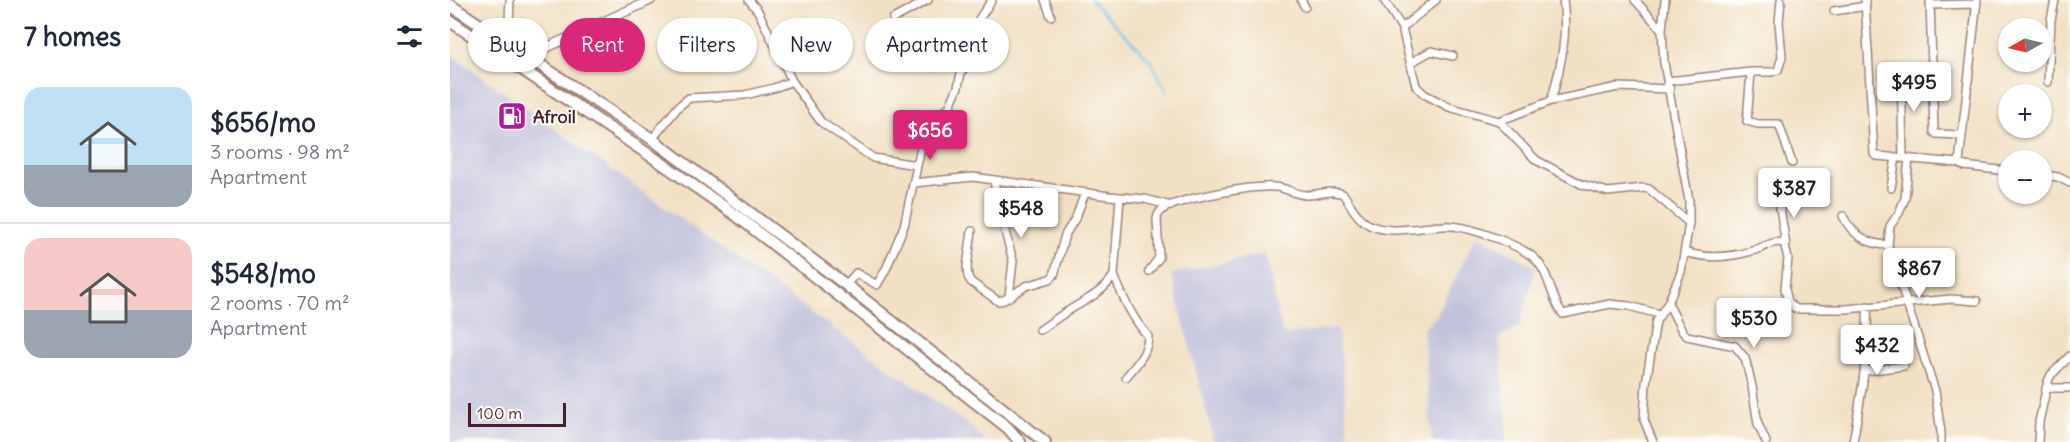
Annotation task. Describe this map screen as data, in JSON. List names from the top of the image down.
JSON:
{
  "places": {
    "fuel station": ["Afroil"]
  },
  "scale_bar": "100 m",
  "north": "left",
  "page": {
    "heading": "7 homes",
    "map_buttons": ["+", "−"],
    "chip": [
      "Buy",
      "Rent",
      "Filters",
      "New",
      "Apartment"
    ],
    "price": [
      "$495",
      "$656",
      "$387",
      "$548",
      "$867",
      "$530",
      "$432"
    ],
    "list": [
      {
        "name": "$656/mo",
        "note": "3 rooms · 98 m² · Apartment"
      },
      {
        "name": "$548/mo",
        "note": "2 rooms · 70 m² · Apartment"
      }
    ],
    "scale": "100 m"
  }
}
